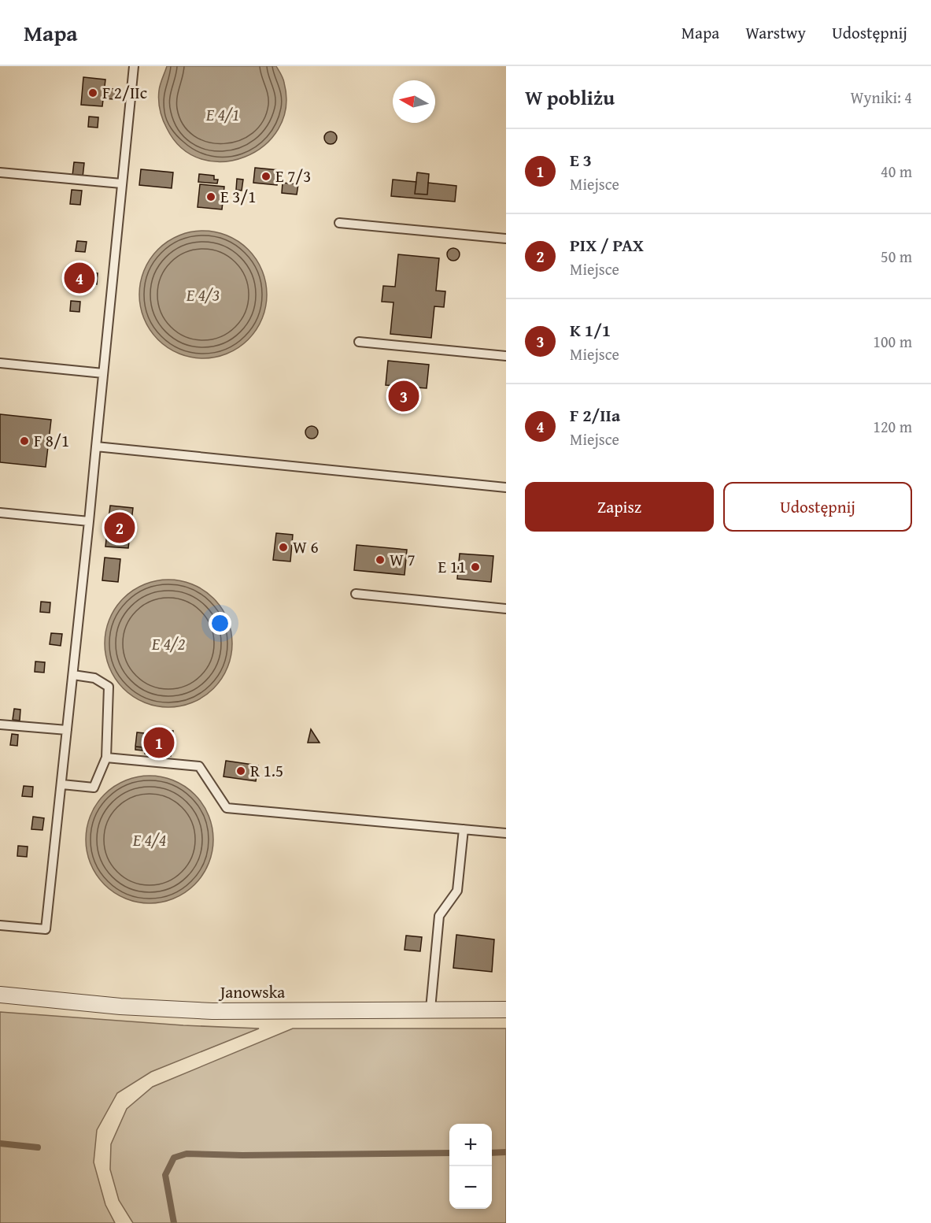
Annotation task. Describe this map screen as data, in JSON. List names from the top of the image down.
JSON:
{
  "streets": {
    "street": ["Janowska"]
  },
  "water": [
    "E 4/1",
    "E 4/3",
    "E 4/2",
    "E 4/4"
  ],
  "places": [
    "F 2/IIc",
    "E 7/3",
    "E 3/1",
    "F 8/1",
    "W 6",
    "W 7",
    "E 11",
    "R 1.5"
  ],
  "north": "left",
  "page": {
    "header": "Mapa",
    "nav": ["Mapa", "Warstwy", "Udostępnij"],
    "heading": ["W pobliżu", "Wyniki: 4"],
    "list": [
      {
        "mark": "1",
        "name": "E 3",
        "note": "Miejsce",
        "value": "40 m"
      },
      {
        "mark": "2",
        "name": "PIX / PAX",
        "note": "Miejsce",
        "value": "50 m"
      },
      {
        "mark": "3",
        "name": "K 1/1",
        "note": "Miejsce",
        "value": "100 m"
      },
      {
        "mark": "4",
        "name": "F 2/IIa",
        "note": "Miejsce",
        "value": "120 m"
      }
    ],
    "pins": [
      "4",
      "3",
      "2",
      "1"
    ],
    "buttons": ["Zapisz", "Udostępnij"],
    "map_buttons": ["+", "−"]
  }
}
